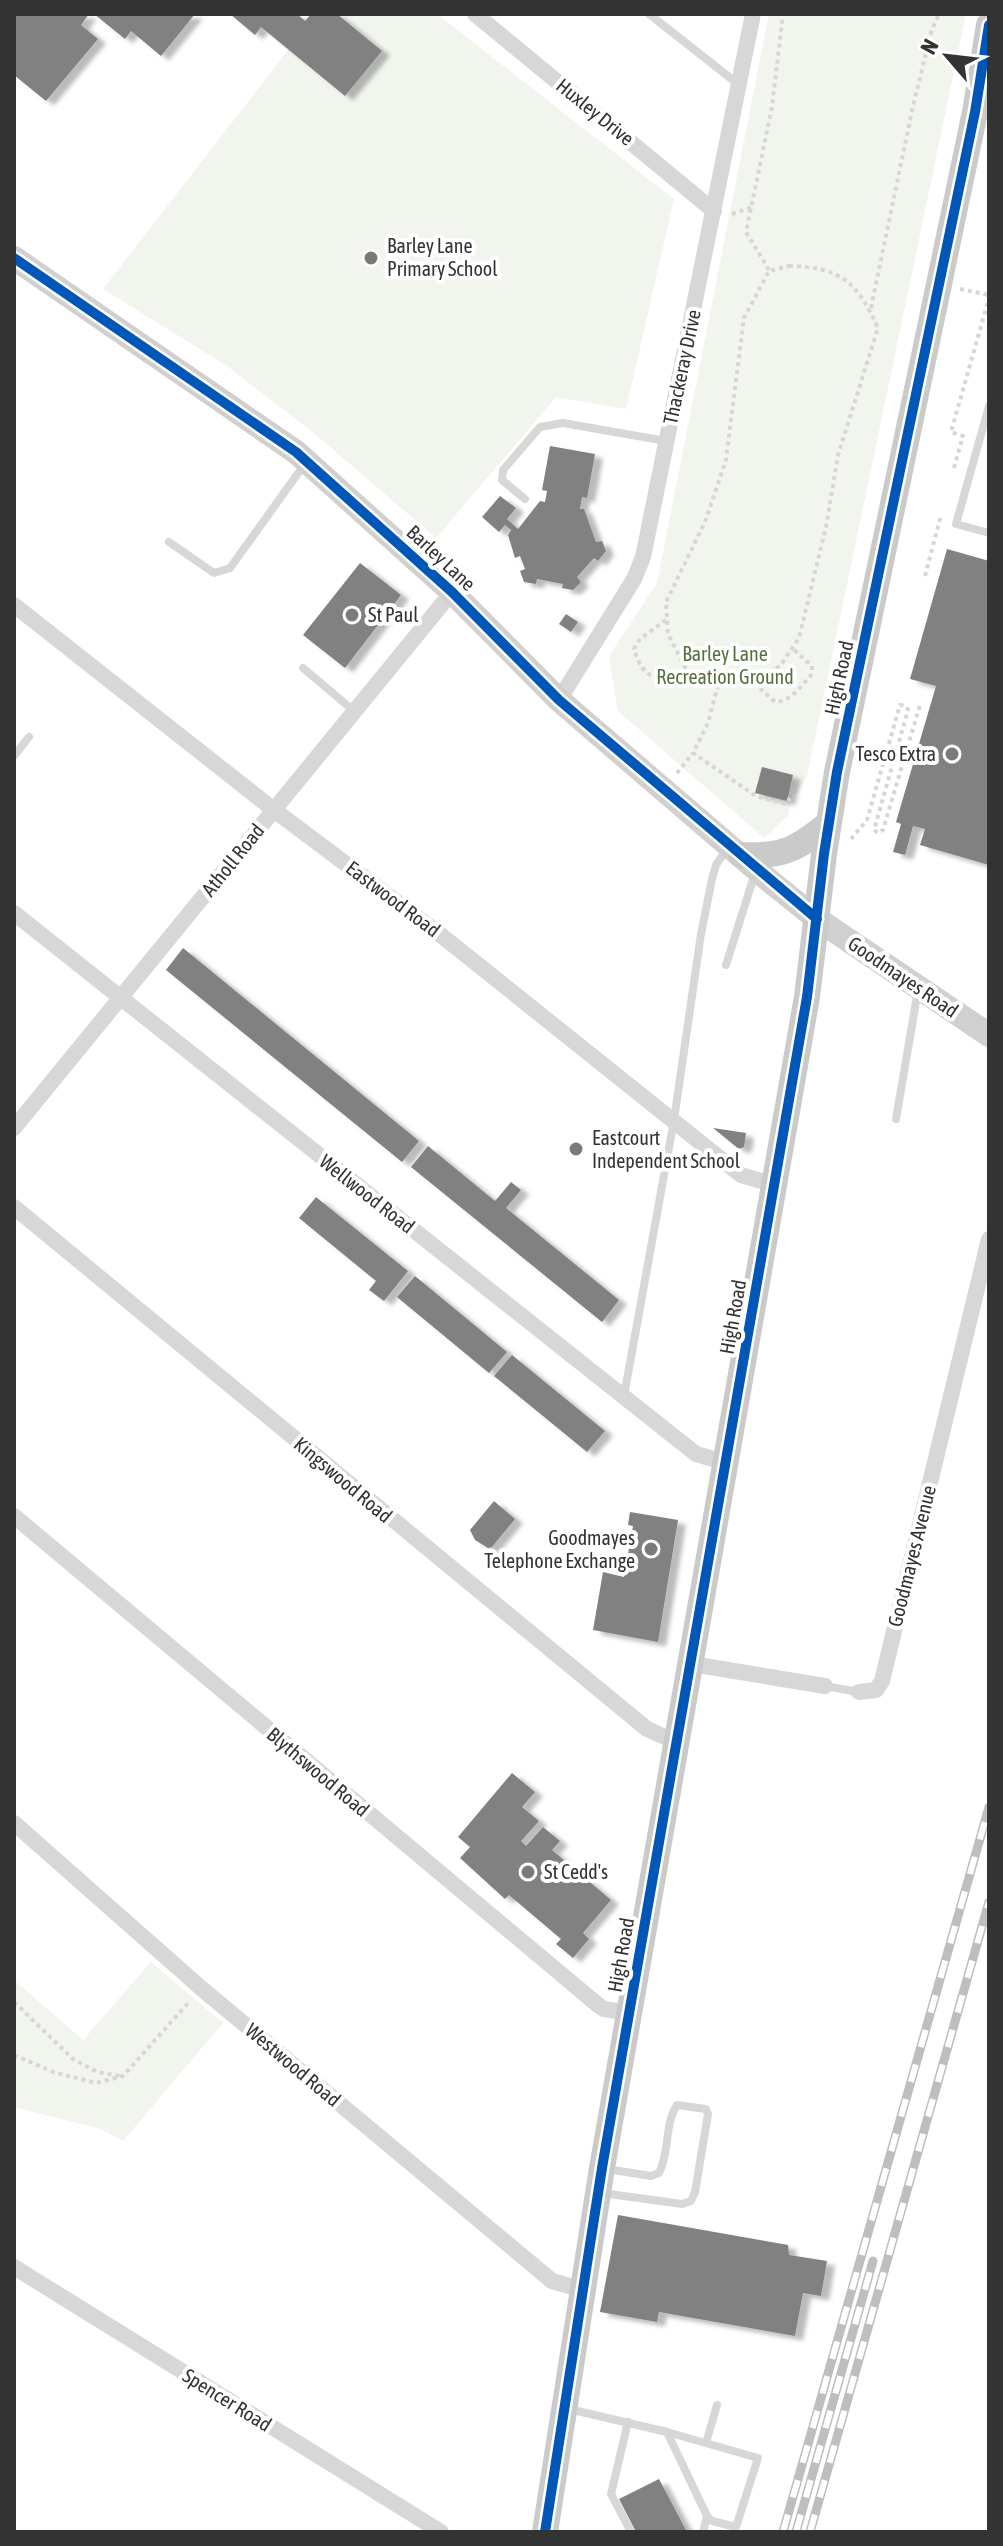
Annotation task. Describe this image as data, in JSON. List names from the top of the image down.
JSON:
{
  "streets": {
    "main road": ["Barley Lane", "High Road", "Goodmayes Road"],
    "street": [
      "Huxley Drive",
      "Thackeray Drive",
      "Atholl Road",
      "Eastwood Road",
      "Wellwood Road",
      "Kingswood Road",
      "Goodmayes Avenue",
      "Blythswood Road",
      "Westwood Road",
      "Spencer Road"
    ]
  },
  "crossings": [
    ["Huxley Drive", "Thackeray Drive"],
    ["Thackeray Drive", "Barley Lane"],
    ["Barley Lane", "High Road"],
    ["Barley Lane", "Atholl Road"],
    ["Barley Lane", "Goodmayes Road"],
    ["High Road", "Eastwood Road"],
    ["High Road", "Goodmayes Road"],
    ["High Road", "Wellwood Road"],
    ["High Road", "Kingswood Road"],
    ["High Road", "Goodmayes Avenue"],
    ["High Road", "Blythswood Road"],
    ["High Road", "Westwood Road"],
    ["Atholl Road", "Eastwood Road"],
    ["Atholl Road", "Wellwood Road"]
  ],
  "parks": ["Barley Lane Recreation Ground"],
  "places": [
    "Barley Lane Primary School",
    "St Paul",
    "Tesco Extra",
    "Eastcourt Independent School",
    "Goodmayes Telephone Exchange",
    "St Cedd's"
  ],
  "north": "top left"
}
